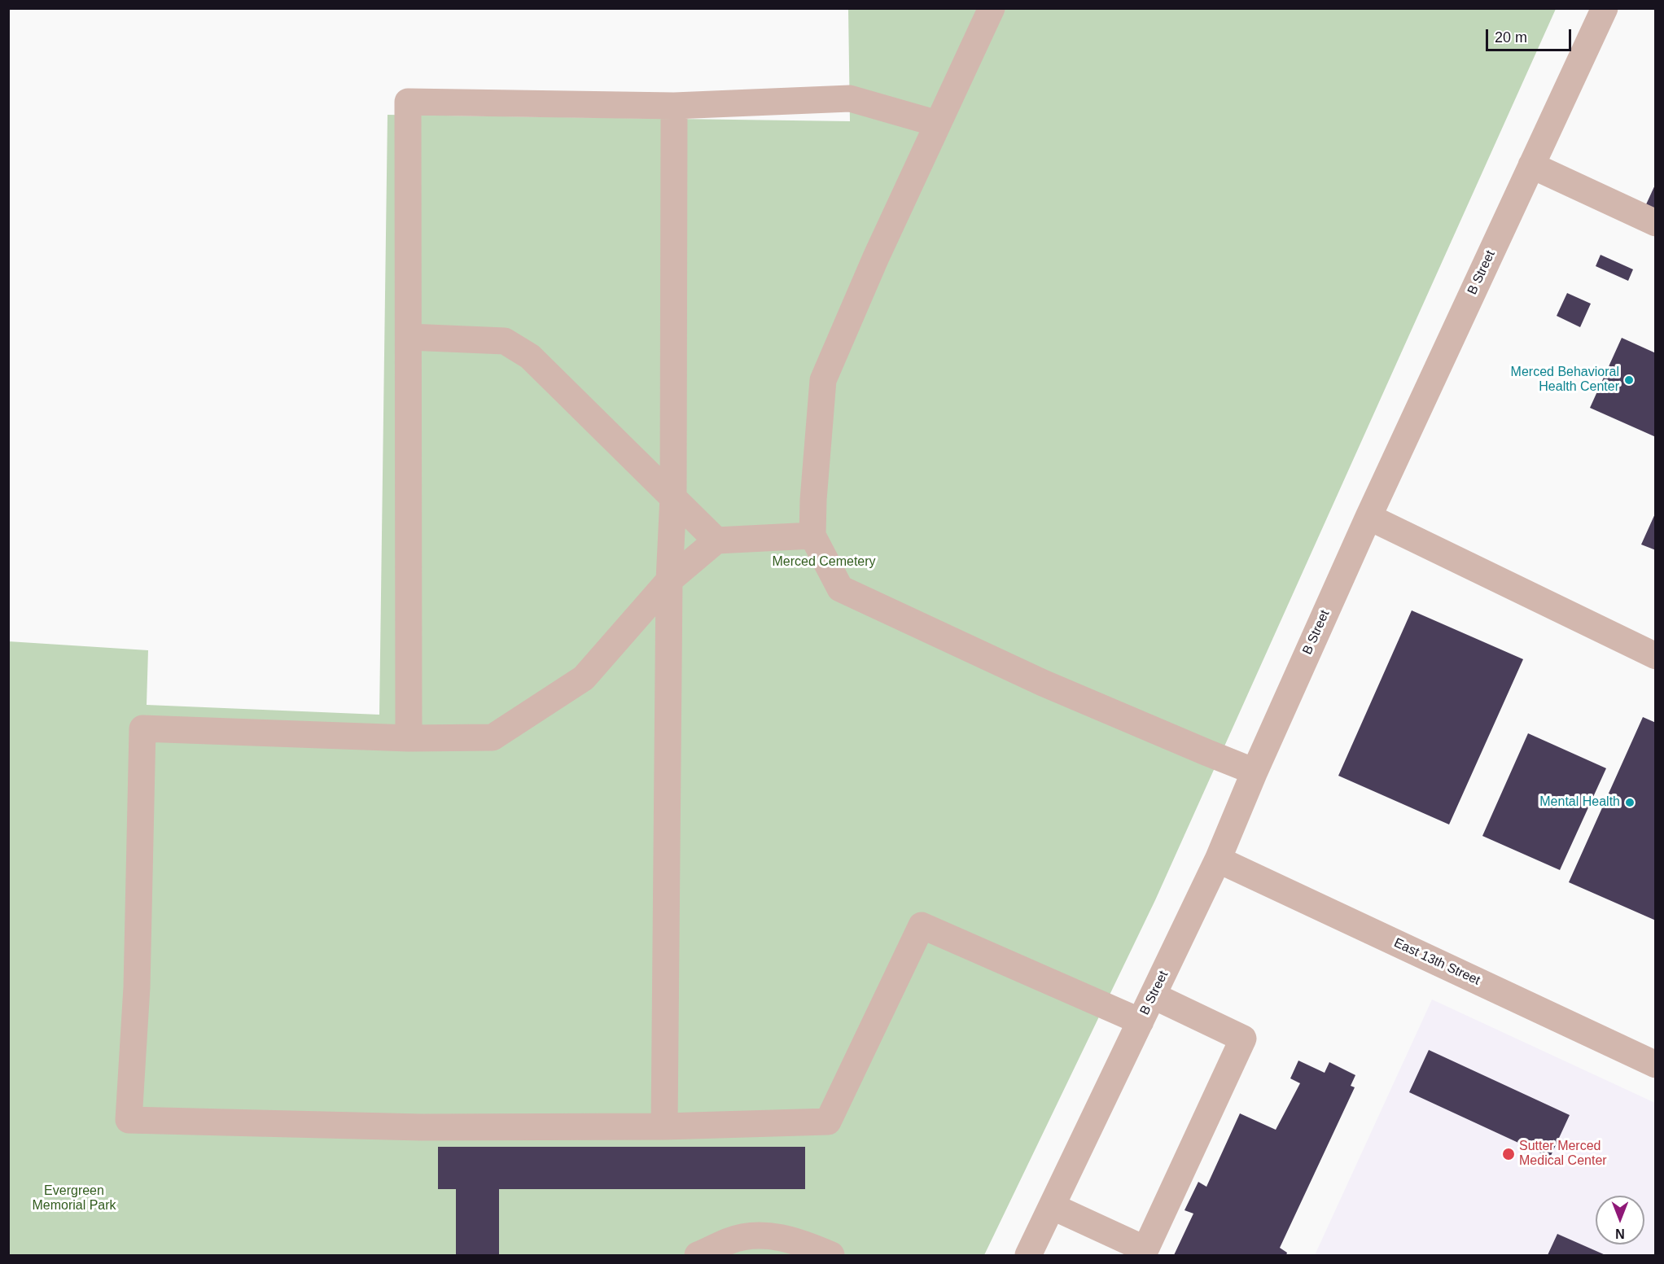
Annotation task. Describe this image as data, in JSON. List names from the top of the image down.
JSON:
{
  "streets": {
    "street": ["B Street", "East 13th Street"]
  },
  "crossings": [
    ["B Street", "East 13th Street"]
  ],
  "parks": ["Merced Cemetery", "Evergreen Memorial Park"],
  "places": ["Merced Behavioral Health Center", "Mental Health", "Sutter Merced Medical Center"],
  "scale_bar": "20 m",
  "north": "bottom"
}
